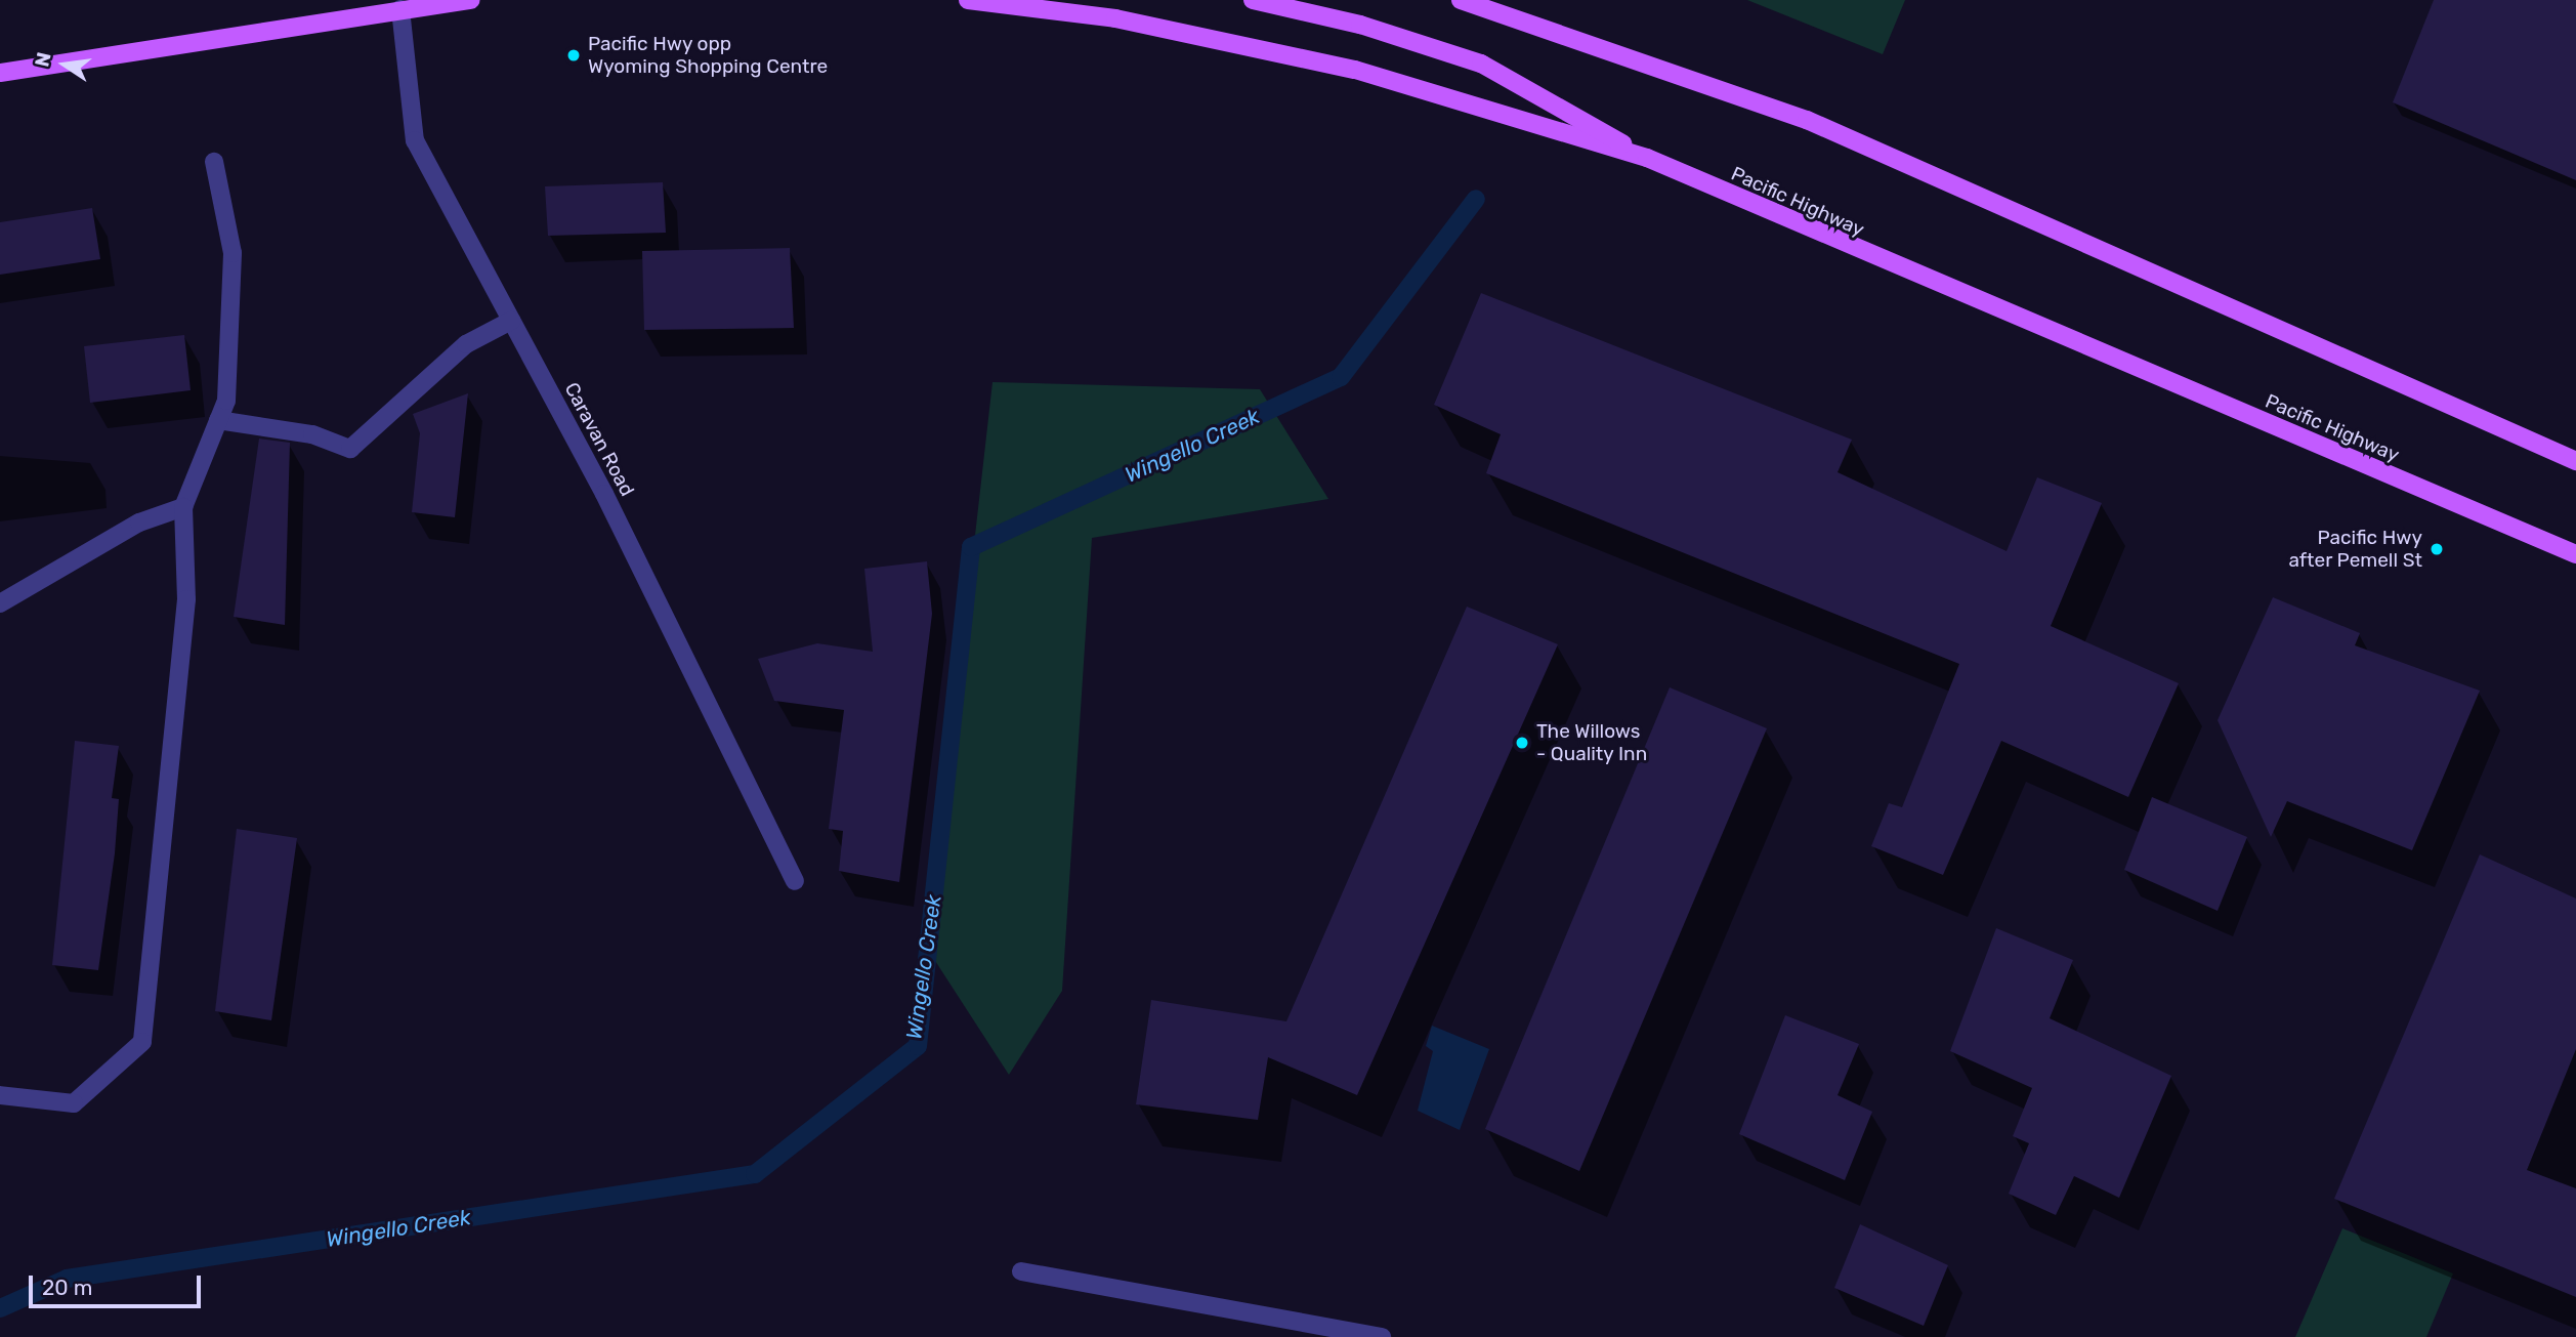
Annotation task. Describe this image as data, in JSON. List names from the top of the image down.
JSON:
{
  "streets": {
    "main road": ["Pacific Highway"],
    "lane": ["Caravan Road"]
  },
  "water": ["Wingello Creek"],
  "places": ["Pacific Hwy opp Wyoming Shopping Centre", "Pacific Hwy after Pemell St", "The Willows - Quality Inn"],
  "scale_bar": "20 m",
  "north": "left"
}
